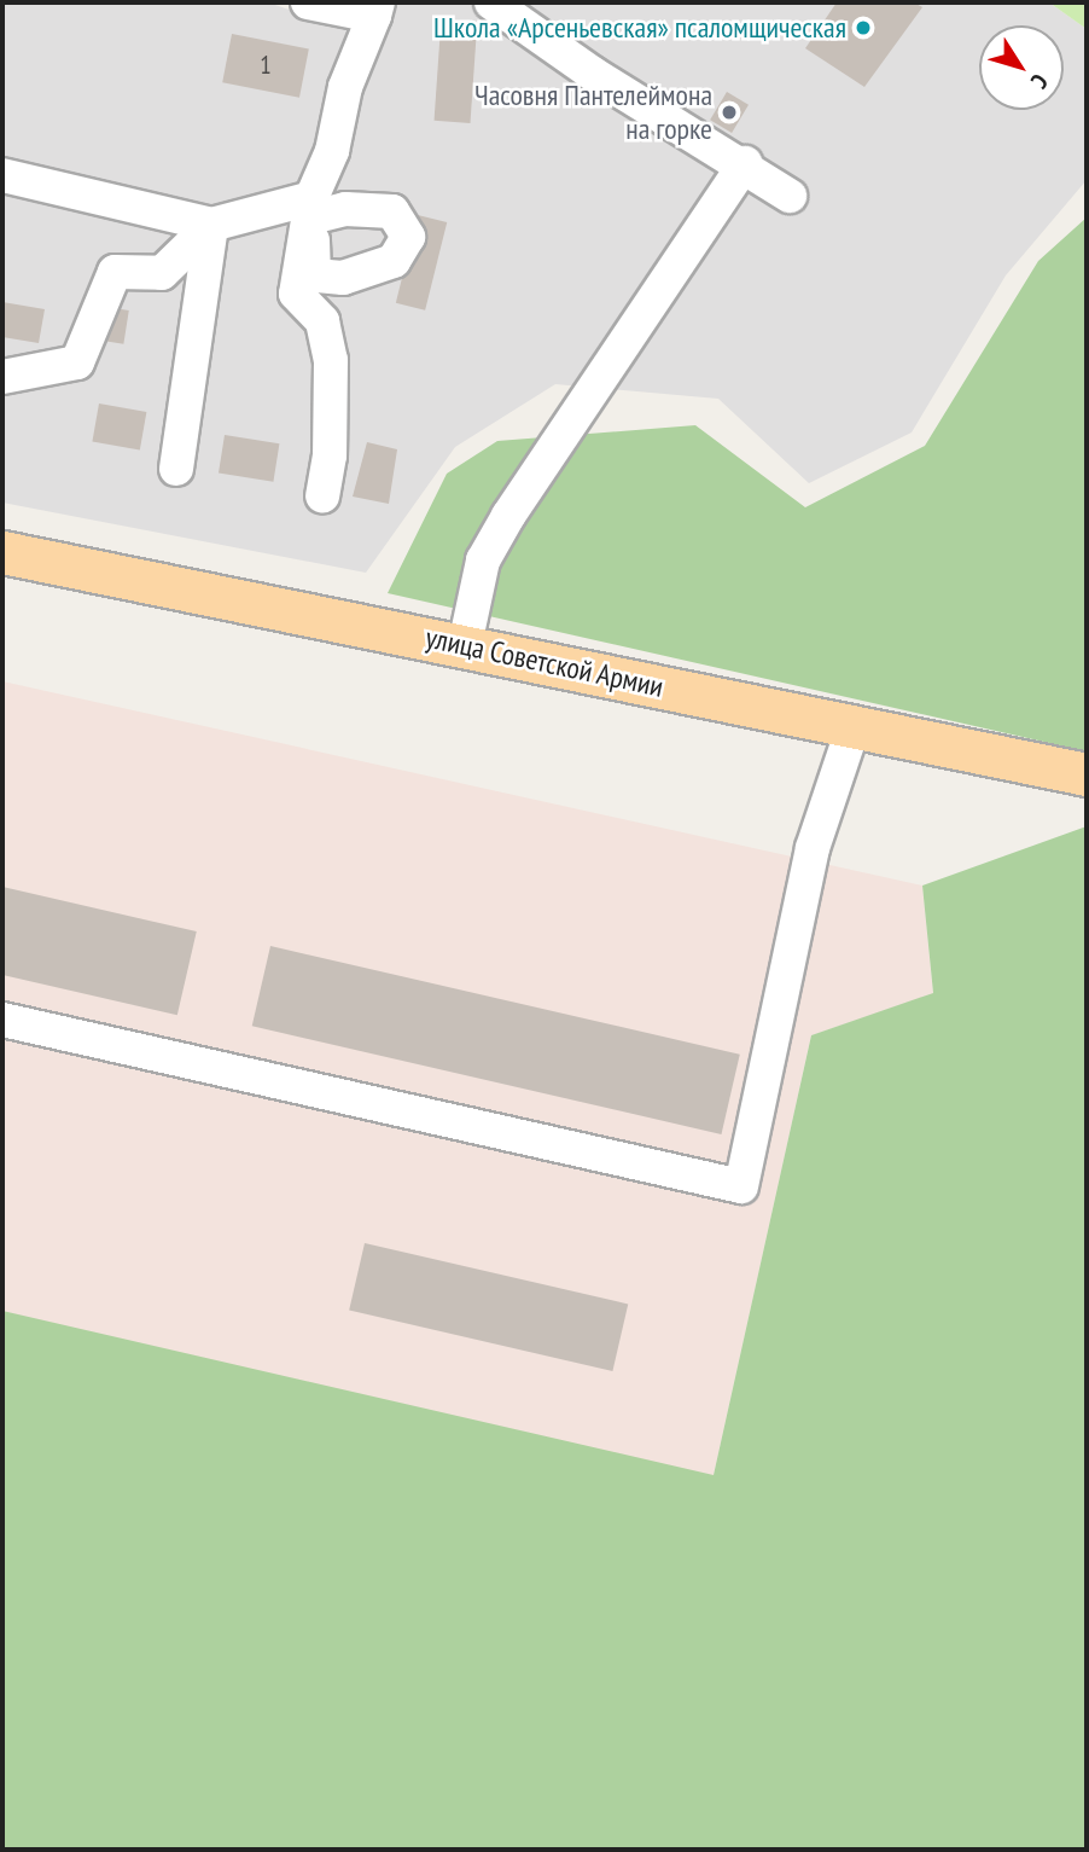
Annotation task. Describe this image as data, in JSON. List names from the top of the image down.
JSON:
{
  "streets": {
    "main road": ["улица Советской Армии"]
  },
  "places": ["Школа «Арсеньевская» псаломщическая", "Часовня Пантелеймона на горке"],
  "house_numbers": ["1"],
  "north": "bottom right"
}
